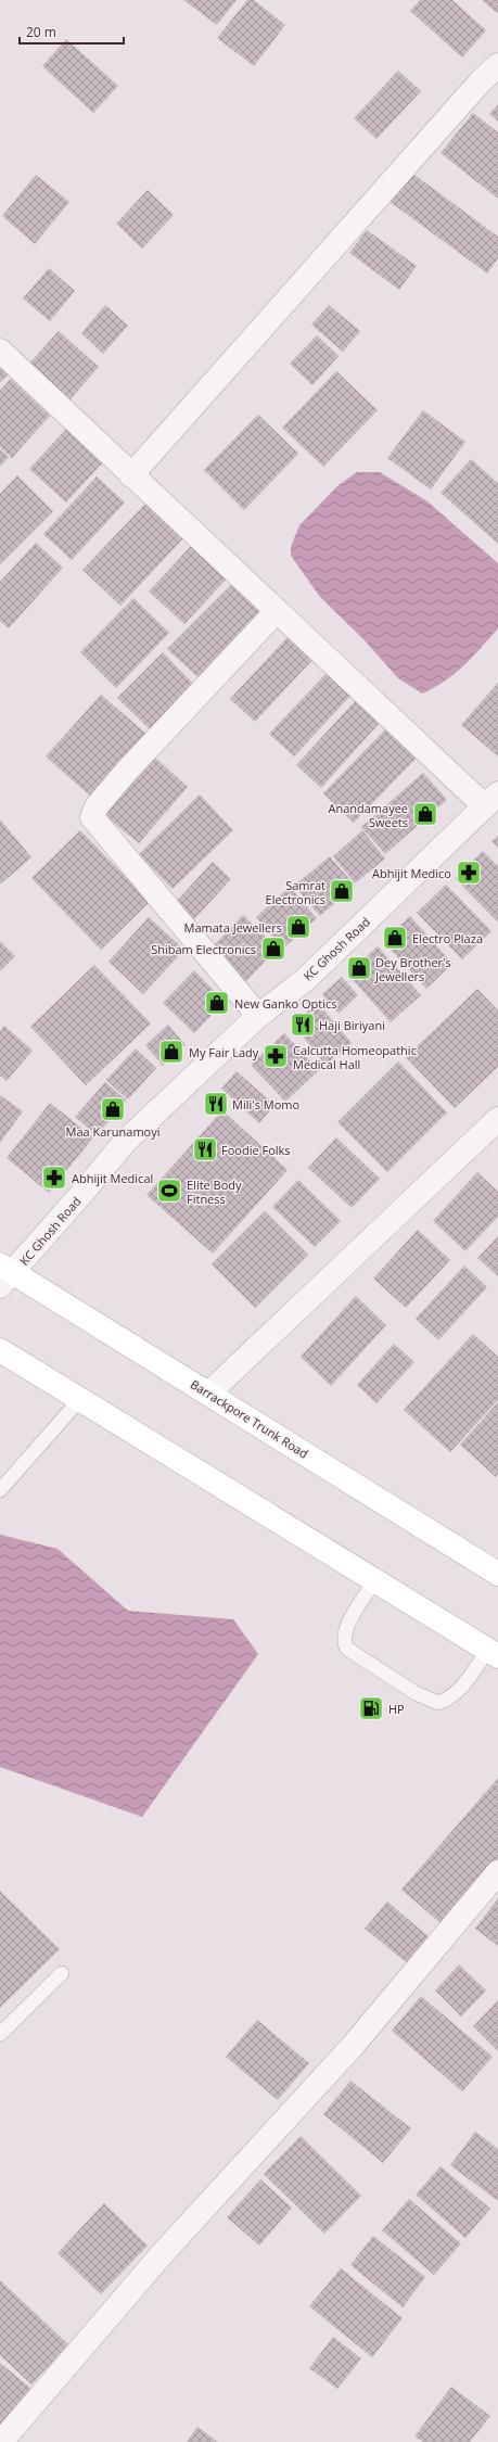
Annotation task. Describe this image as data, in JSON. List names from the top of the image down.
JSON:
{
  "streets": {
    "main road": ["Barrackpore Trunk Road"],
    "street": ["KC Ghosh Road"]
  },
  "crossings": [
    ["KC Ghosh Road", "Barrackpore Trunk Road"]
  ],
  "places": {
    "shop": [
      "Anandamayee Sweets",
      "Samrat Electronics",
      "Mamata Jewellers",
      "Electro Plaza",
      "Shibam Electronics",
      "Dey Brother's Jewellers",
      "New Ganko Optics",
      "My Fair Lady",
      "Maa Karunamoyi"
    ],
    "pharmacy": ["Abhijit Medico", "Calcutta Homeopathic Medical Hall", "Abhijit Medical"],
    "restaurant": ["Haji Biriyani", "Mili's Momo", "Foodie Folks"],
    "sports": ["Elite Body Fitness"],
    "fuel station": ["HP"]
  },
  "scale_bar": "20 m"
}
